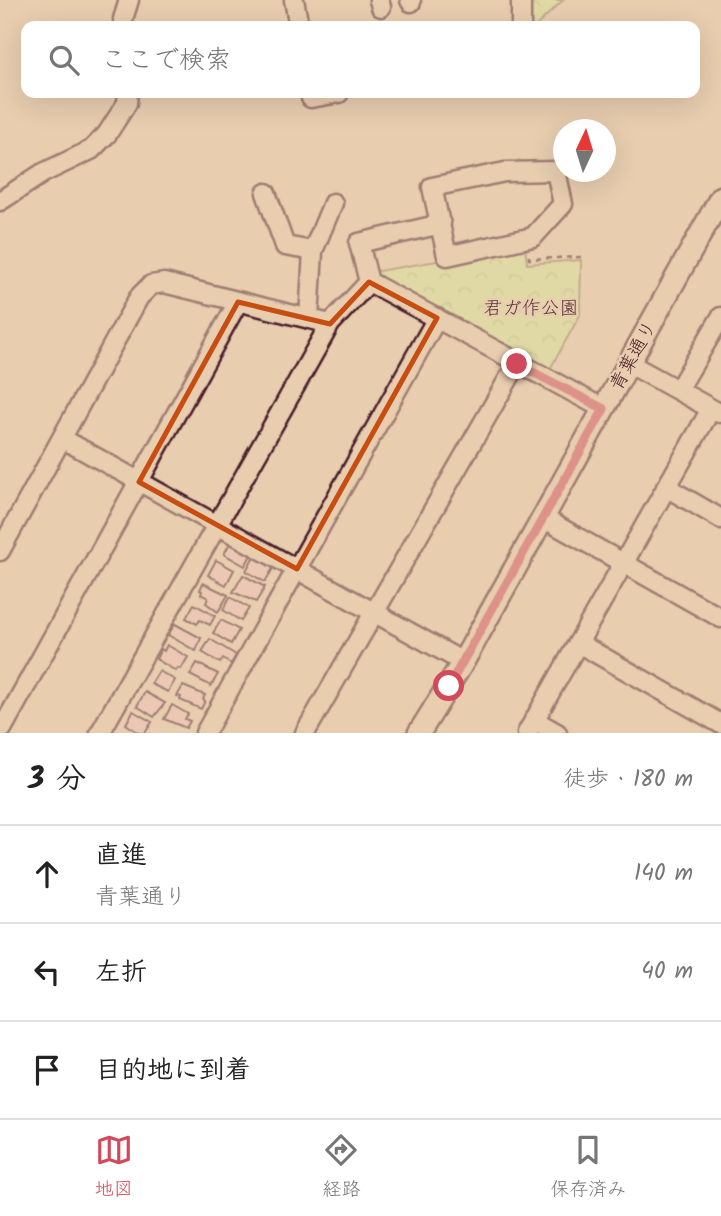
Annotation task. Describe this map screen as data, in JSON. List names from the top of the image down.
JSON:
{
  "streets": {
    "street": ["青葉通り"]
  },
  "parks": ["君ガ作公園"],
  "north": "top",
  "page": {
    "search": "ここで検索",
    "heading": ["3 分", "徒歩 · 180 m"],
    "list": [
      ["直進", "青葉通り", "140 m"],
      ["左折", "40 m"],
      "目的地に到着"
    ],
    "nav": ["地図", "経路", "保存済み"]
  }
}
